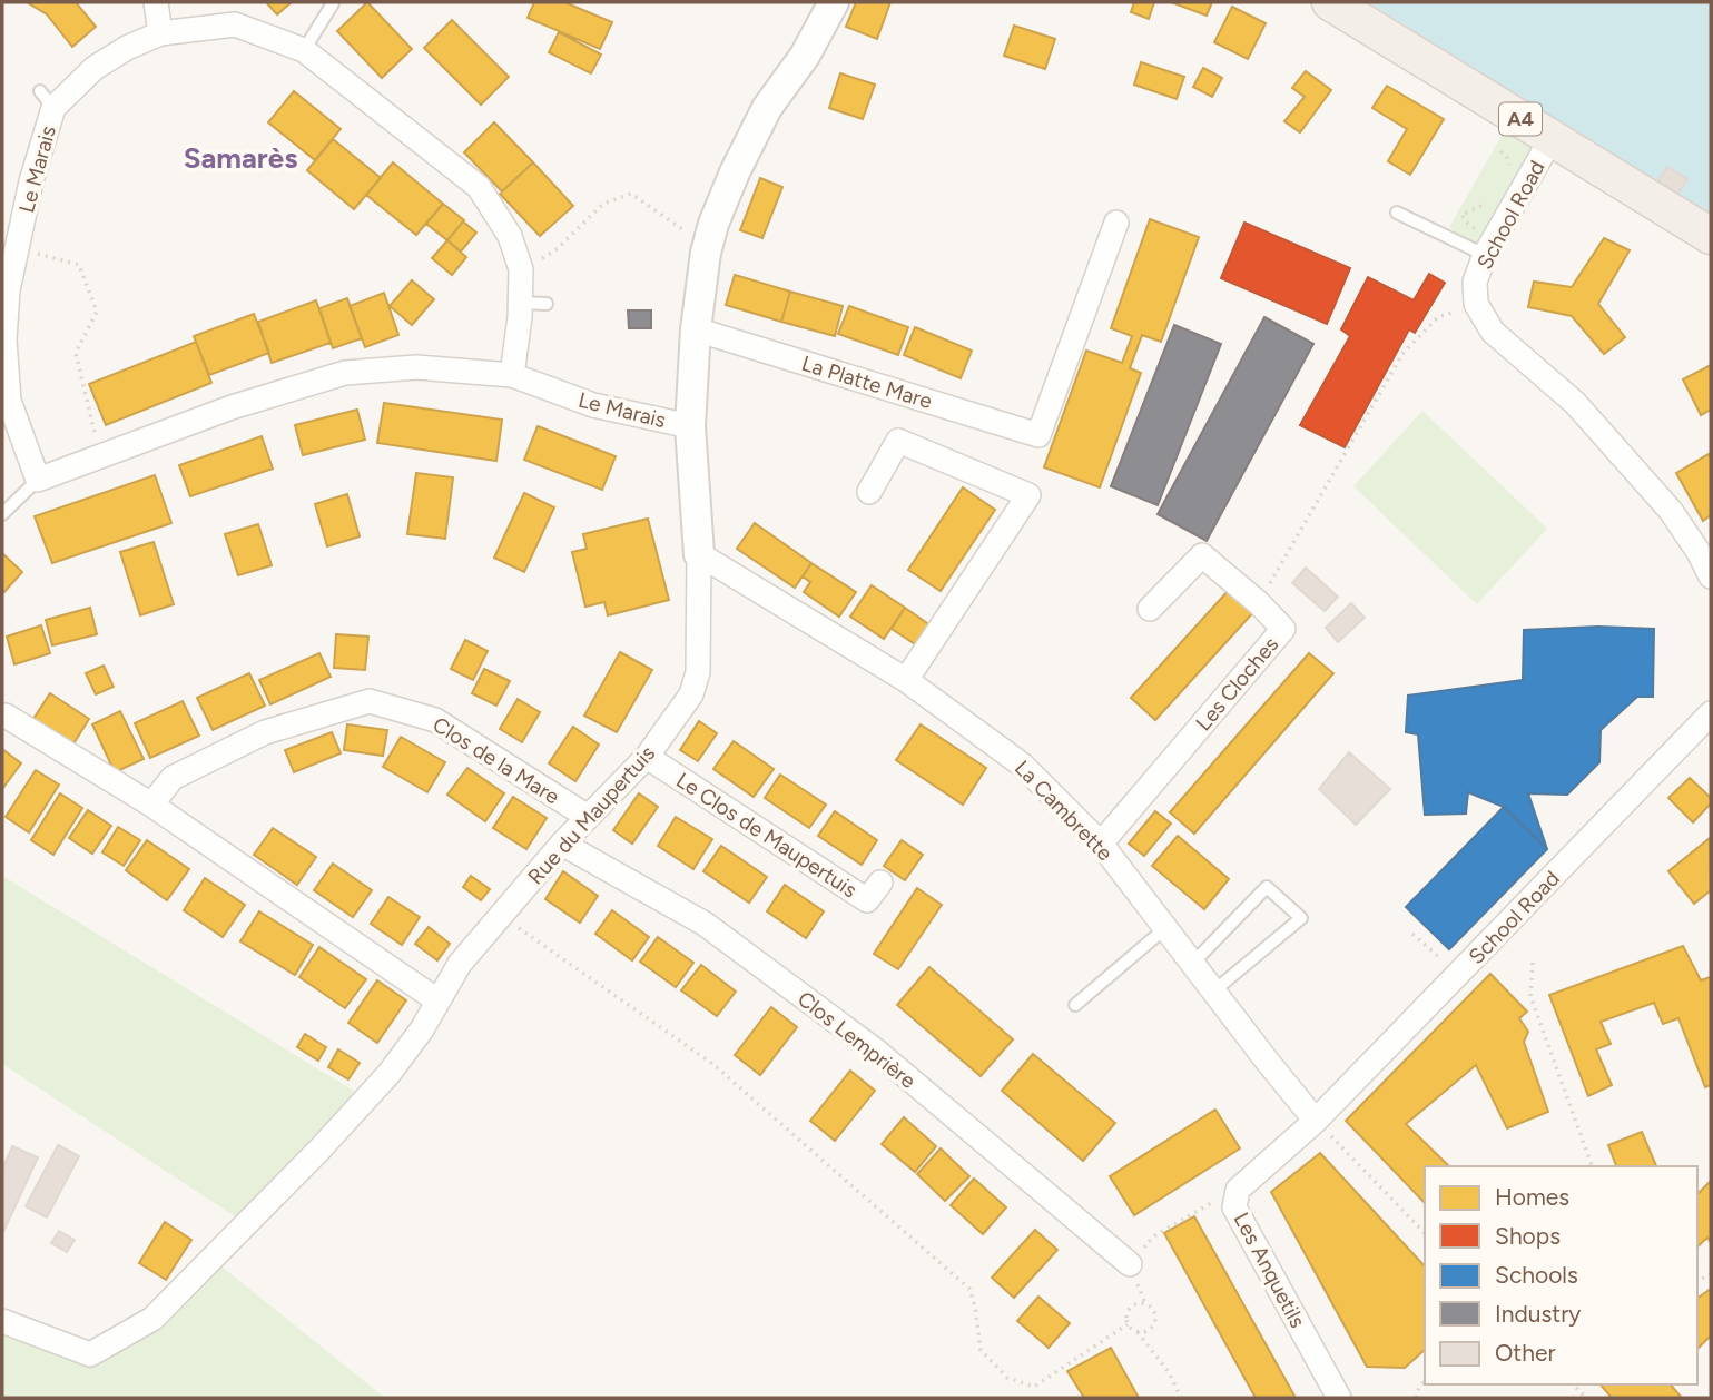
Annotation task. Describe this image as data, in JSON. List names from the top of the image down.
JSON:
{
  "streets": {
    "main road": ["A4"],
    "street": [
      "Le Marais",
      "School Road",
      "La Platte Mare",
      "Les Cloches",
      "Clos de la Mare",
      "La Cambrette",
      "Rue du Maupertuis",
      "Le Clos de Maupertuis",
      "Clos Lemprière",
      "Les Anquetils"
    ]
  },
  "crossings": [
    ["A4", "School Road"],
    ["Le Marais", "Rue du Maupertuis"],
    ["School Road", "La Cambrette"],
    ["School Road", "Les Anquetils"],
    ["La Platte Mare", "Rue du Maupertuis"],
    ["Les Cloches", "La Cambrette"],
    ["Clos de la Mare", "Rue du Maupertuis"],
    ["La Cambrette", "Rue du Maupertuis"],
    ["La Cambrette", "Les Anquetils"],
    ["Rue du Maupertuis", "Le Clos de Maupertuis"],
    ["Rue du Maupertuis", "Clos Lemprière"]
  ],
  "districts": ["Samarès"],
  "legend": [
    "Homes",
    "Shops",
    "Schools",
    "Industry",
    "Other"
  ]
}
